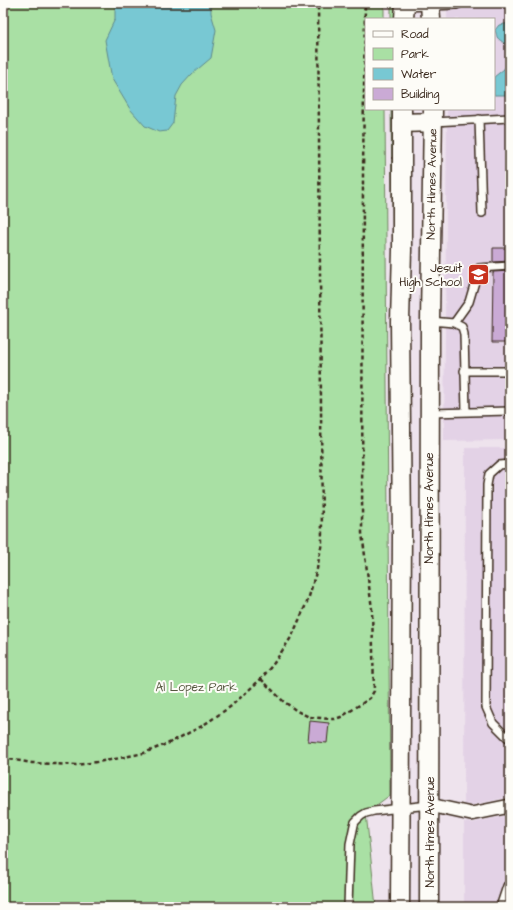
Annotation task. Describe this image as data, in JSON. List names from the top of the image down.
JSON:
{
  "streets": {
    "street": ["North Himes Avenue"]
  },
  "parks": ["Al Lopez Park"],
  "places": {
    "school or university": ["Jesuit High School"]
  },
  "legend": [
    "Road",
    "Park",
    "Water",
    "Building"
  ]
}
